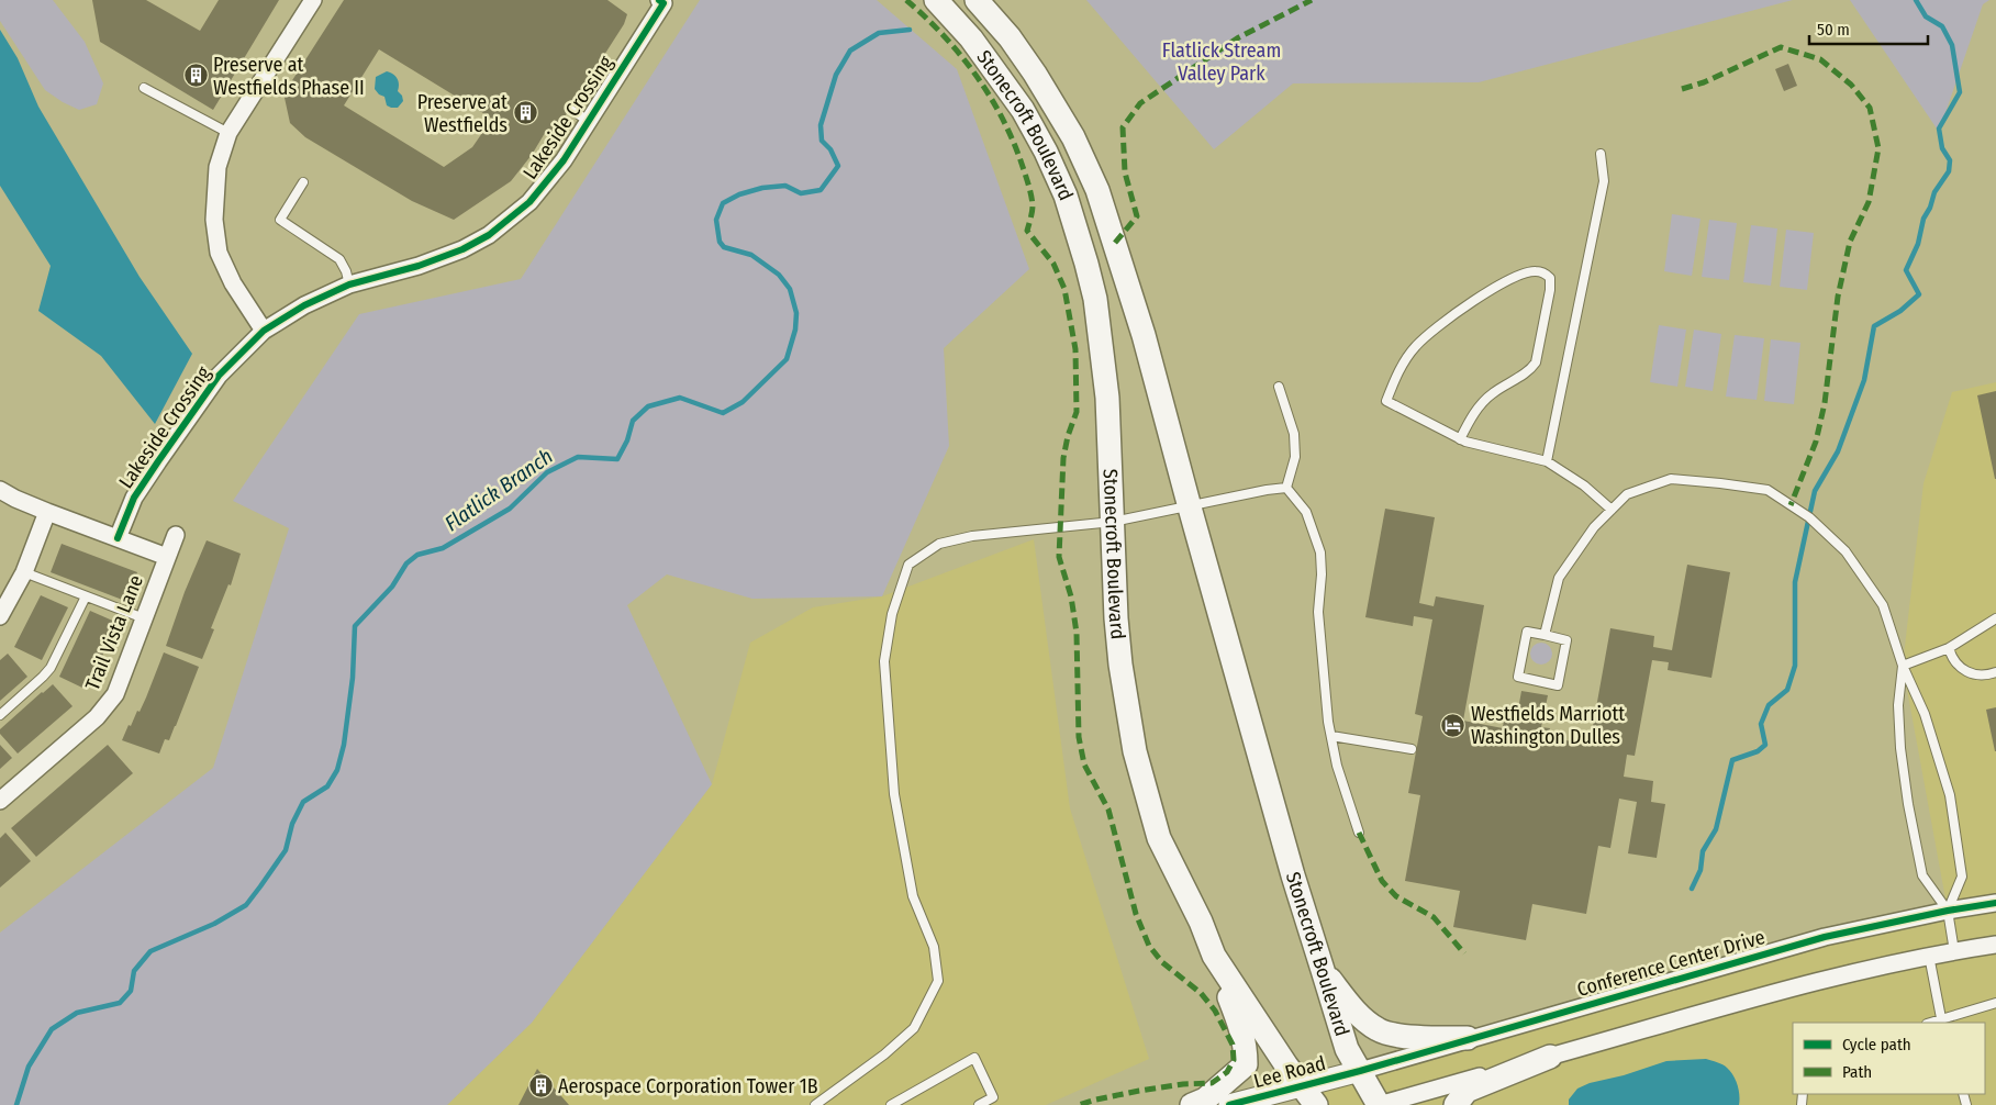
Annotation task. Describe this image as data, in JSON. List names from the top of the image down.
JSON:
{
  "streets": {
    "main road": ["Stonecroft Boulevard"],
    "street": [
      "Lakeside Crossing",
      "Trail Vista Lane",
      "Conference Center Drive",
      "Lee Road"
    ]
  },
  "crossings": [
    ["Stonecroft Boulevard", "Conference Center Drive"],
    ["Stonecroft Boulevard", "Lee Road"],
    ["Conference Center Drive", "Lee Road"]
  ],
  "water": ["Flatlick Branch"],
  "parks": ["Flatlick Stream Valley Park"],
  "places": {
    "building": ["Preserve at Westfields Phase II", "Preserve at Westfields", "Aerospace Corporation Tower 1B"],
    "hotel": ["Westfields Marriott Washington Dulles"]
  },
  "legend": ["Cycle path", "Path"],
  "scale_bar": "50 m"
}
